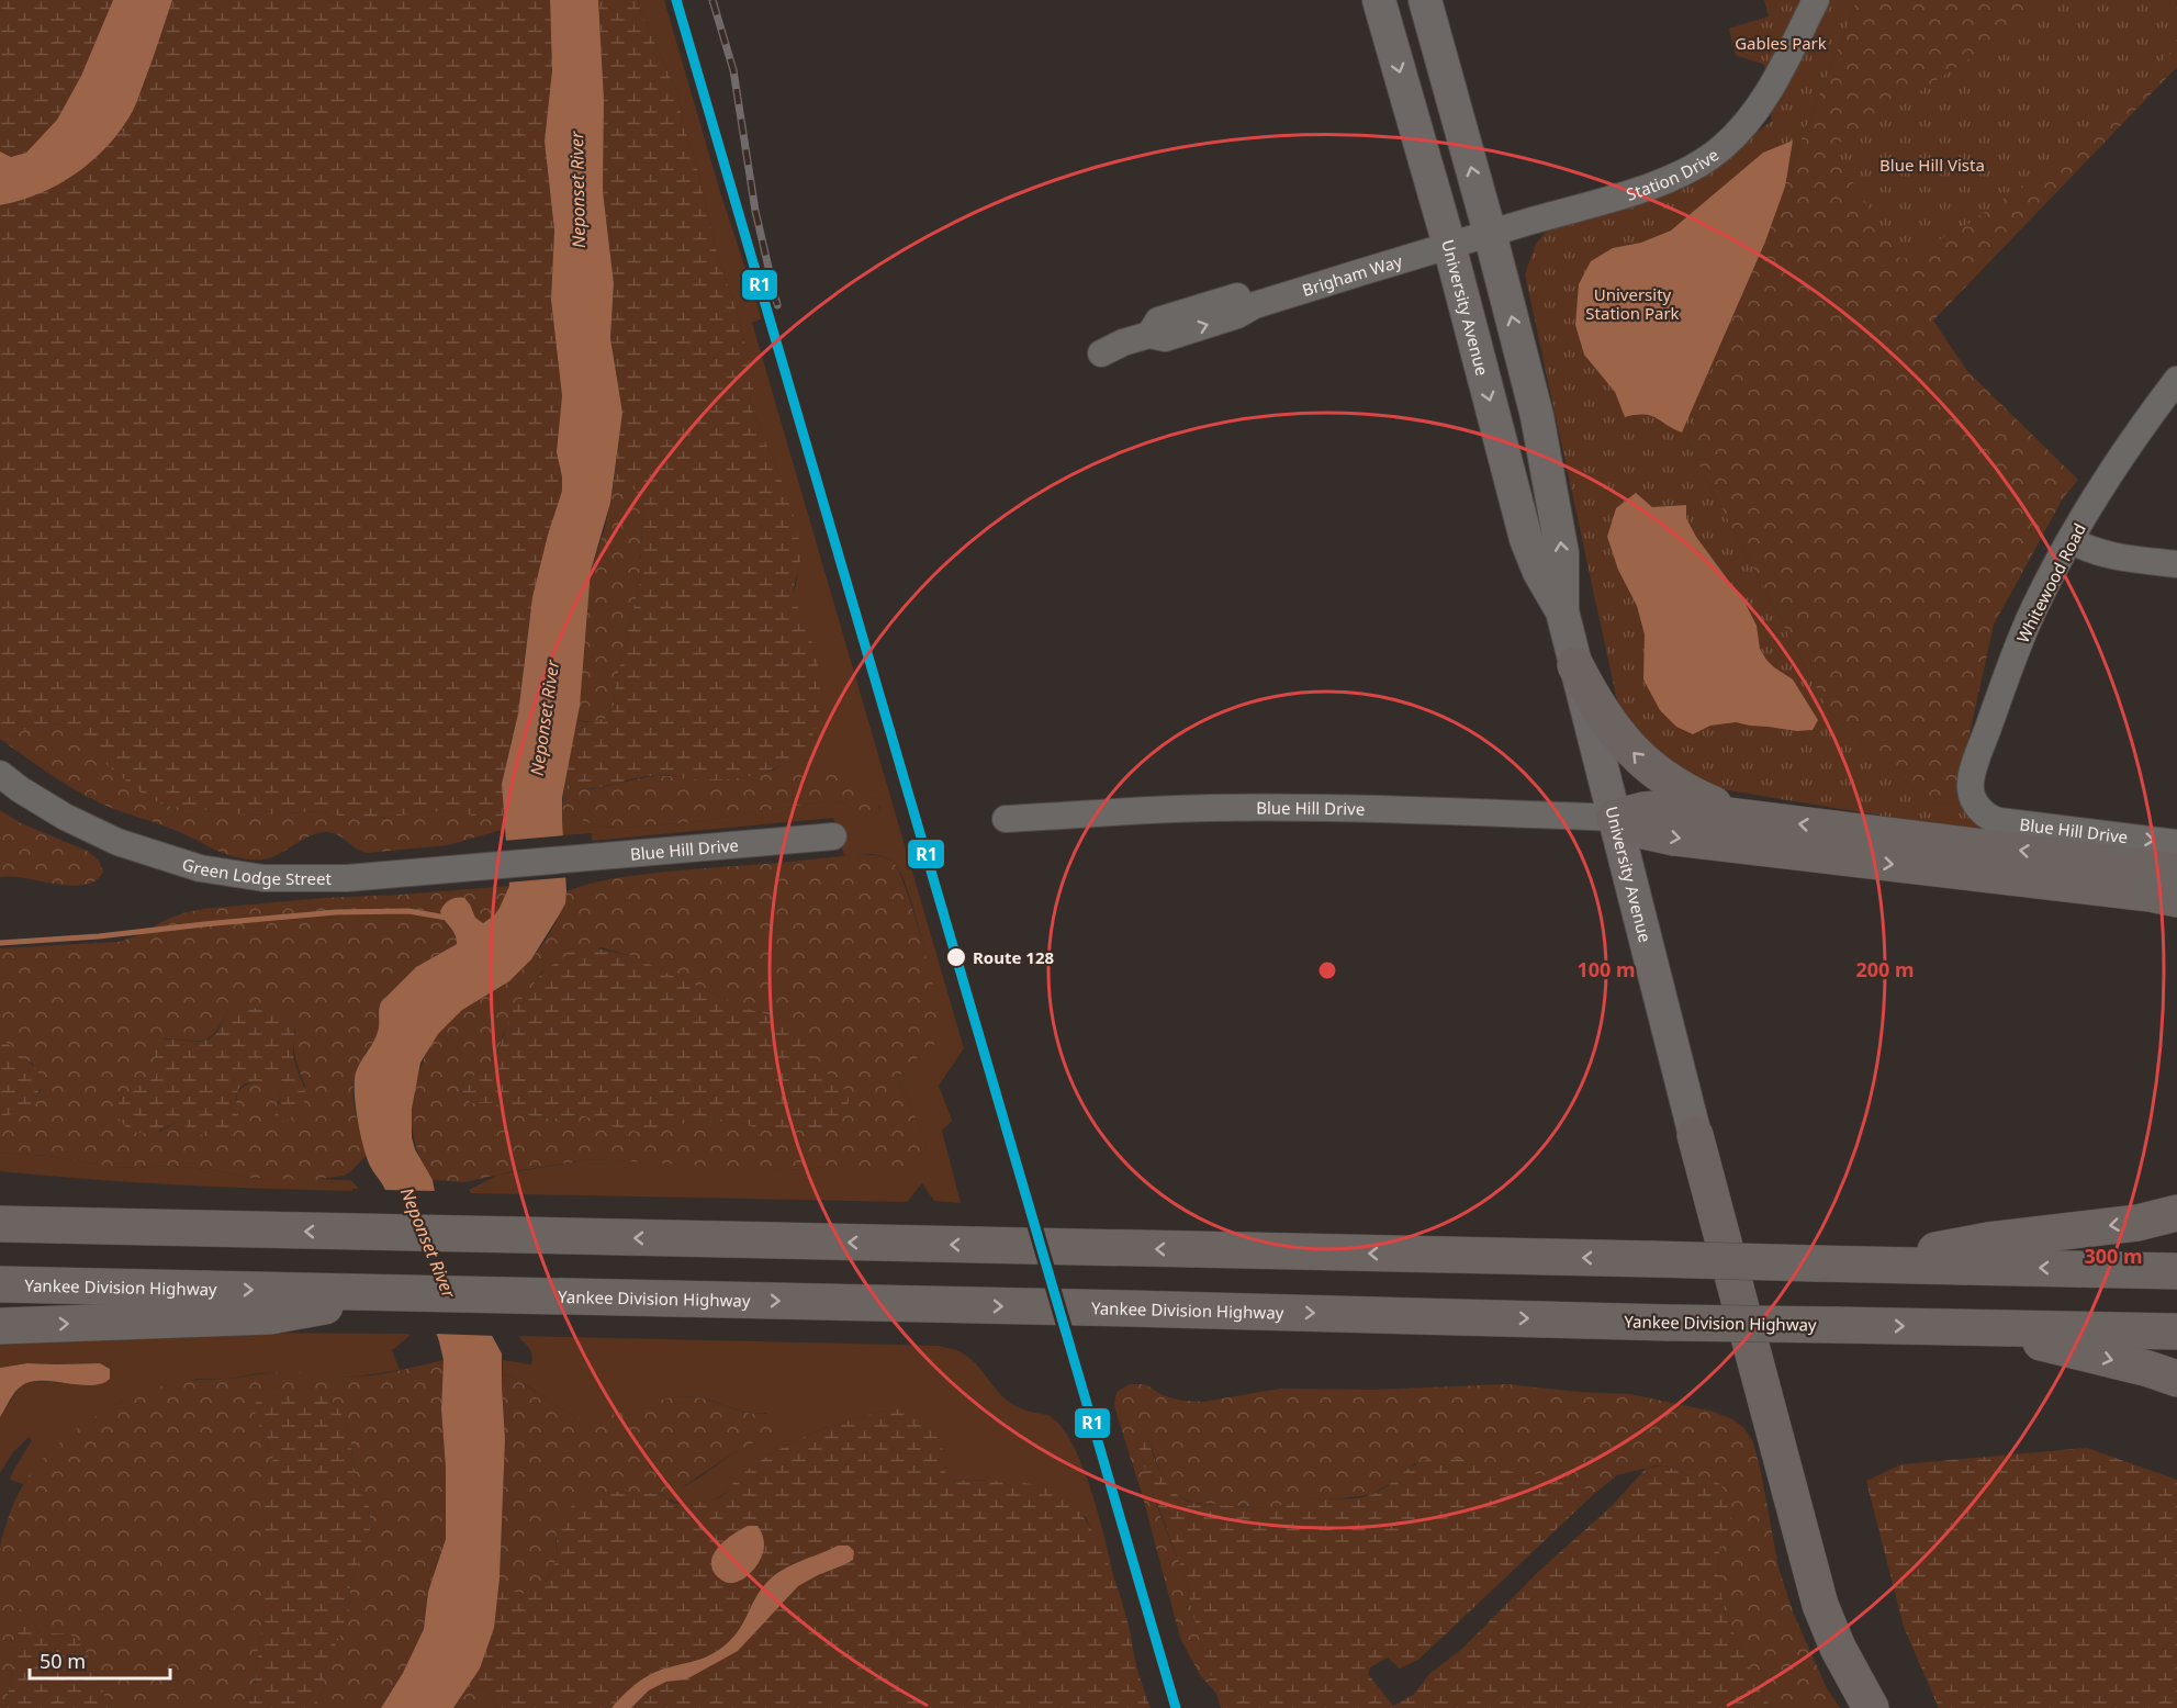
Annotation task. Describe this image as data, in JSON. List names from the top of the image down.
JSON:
{
  "streets": {
    "highway": ["Yankee Division Highway"],
    "main road": ["University Avenue"],
    "street": [
      "Station Drive",
      "Brigham Way",
      "Whitewood Road",
      "Blue Hill Drive",
      "Green Lodge Street"
    ]
  },
  "crossings": [
    ["Station Drive", "Brigham Way"],
    ["Station Drive", "University Avenue"],
    ["Brigham Way", "University Avenue"],
    ["University Avenue", "Blue Hill Drive"],
    ["Whitewood Road", "Blue Hill Drive"],
    ["Blue Hill Drive", "Green Lodge Street"]
  ],
  "water": ["Neponset River"],
  "parks": ["Gables Park", "Blue Hill Vista", "University Station Park"],
  "places": ["Route 128"],
  "lines": ["transit line R1"],
  "scale_bar": "50 m",
  "rings": ["100 m", "200 m", "300 m"]
}
